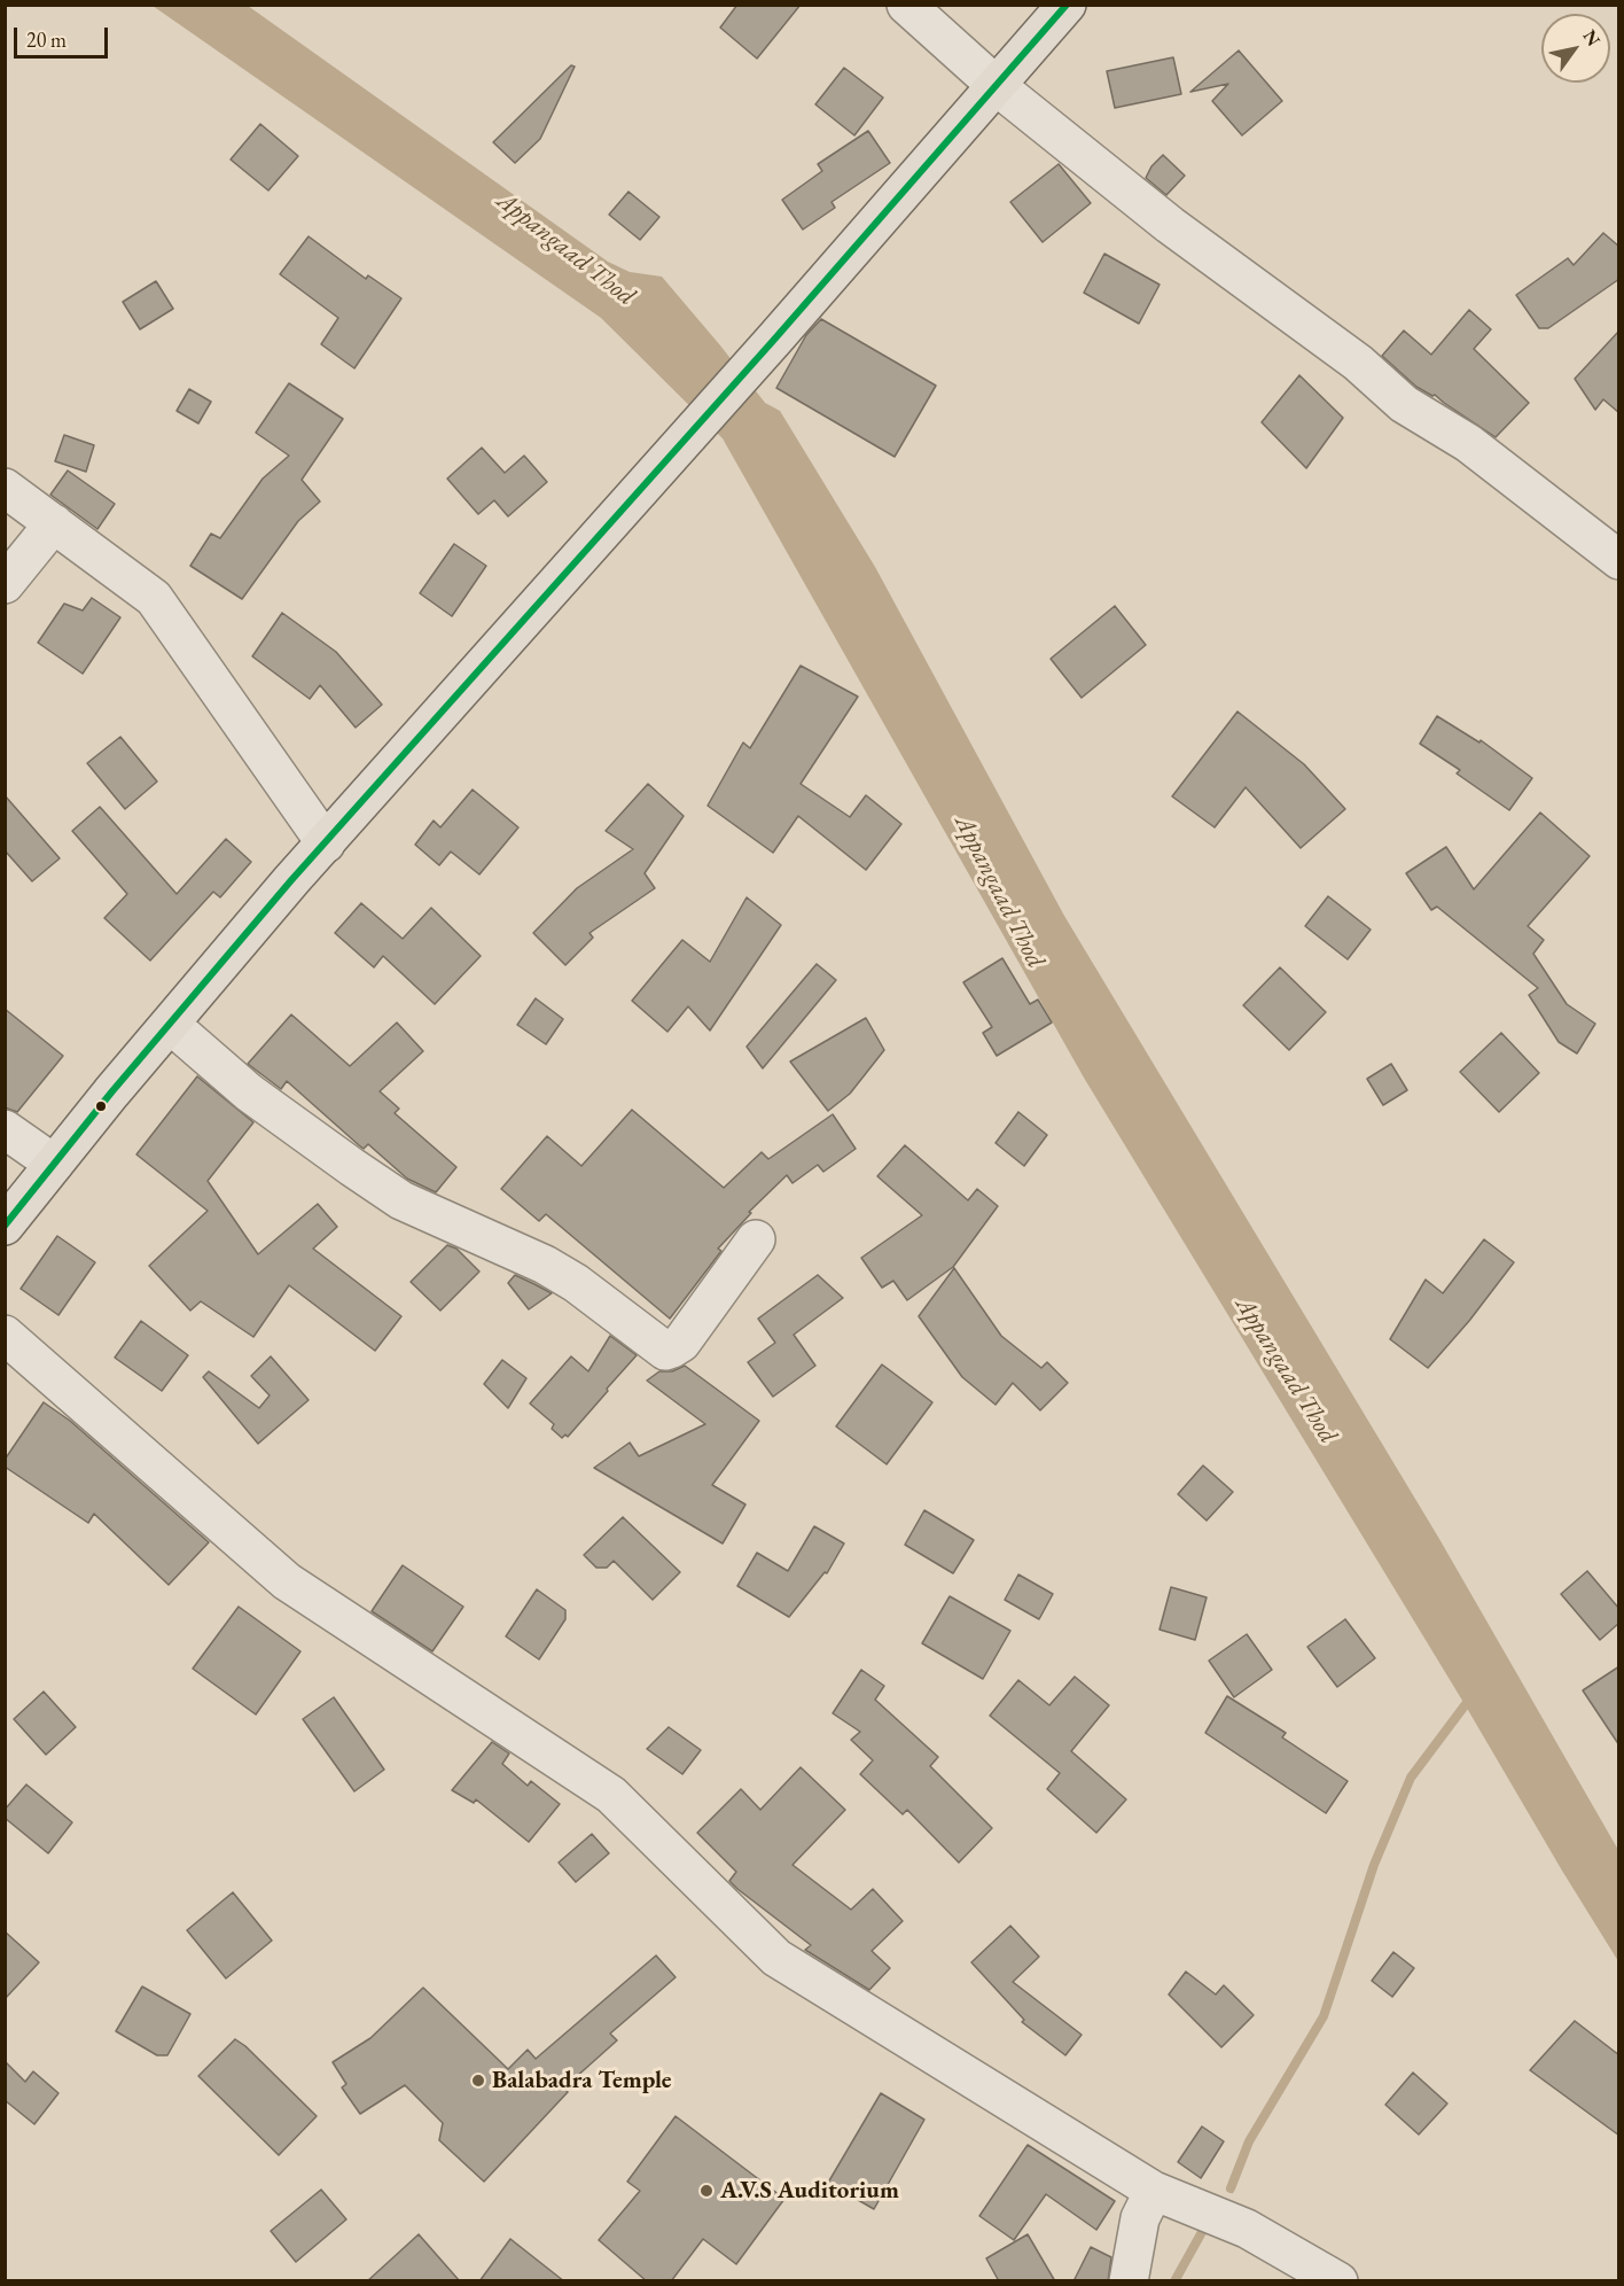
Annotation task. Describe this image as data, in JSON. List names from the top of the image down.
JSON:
{
  "water": ["Appangaad Thod"],
  "places": ["Balabadra Temple", "A.V.S Auditorium"],
  "scale_bar": "20 m",
  "north": "top right"
}
